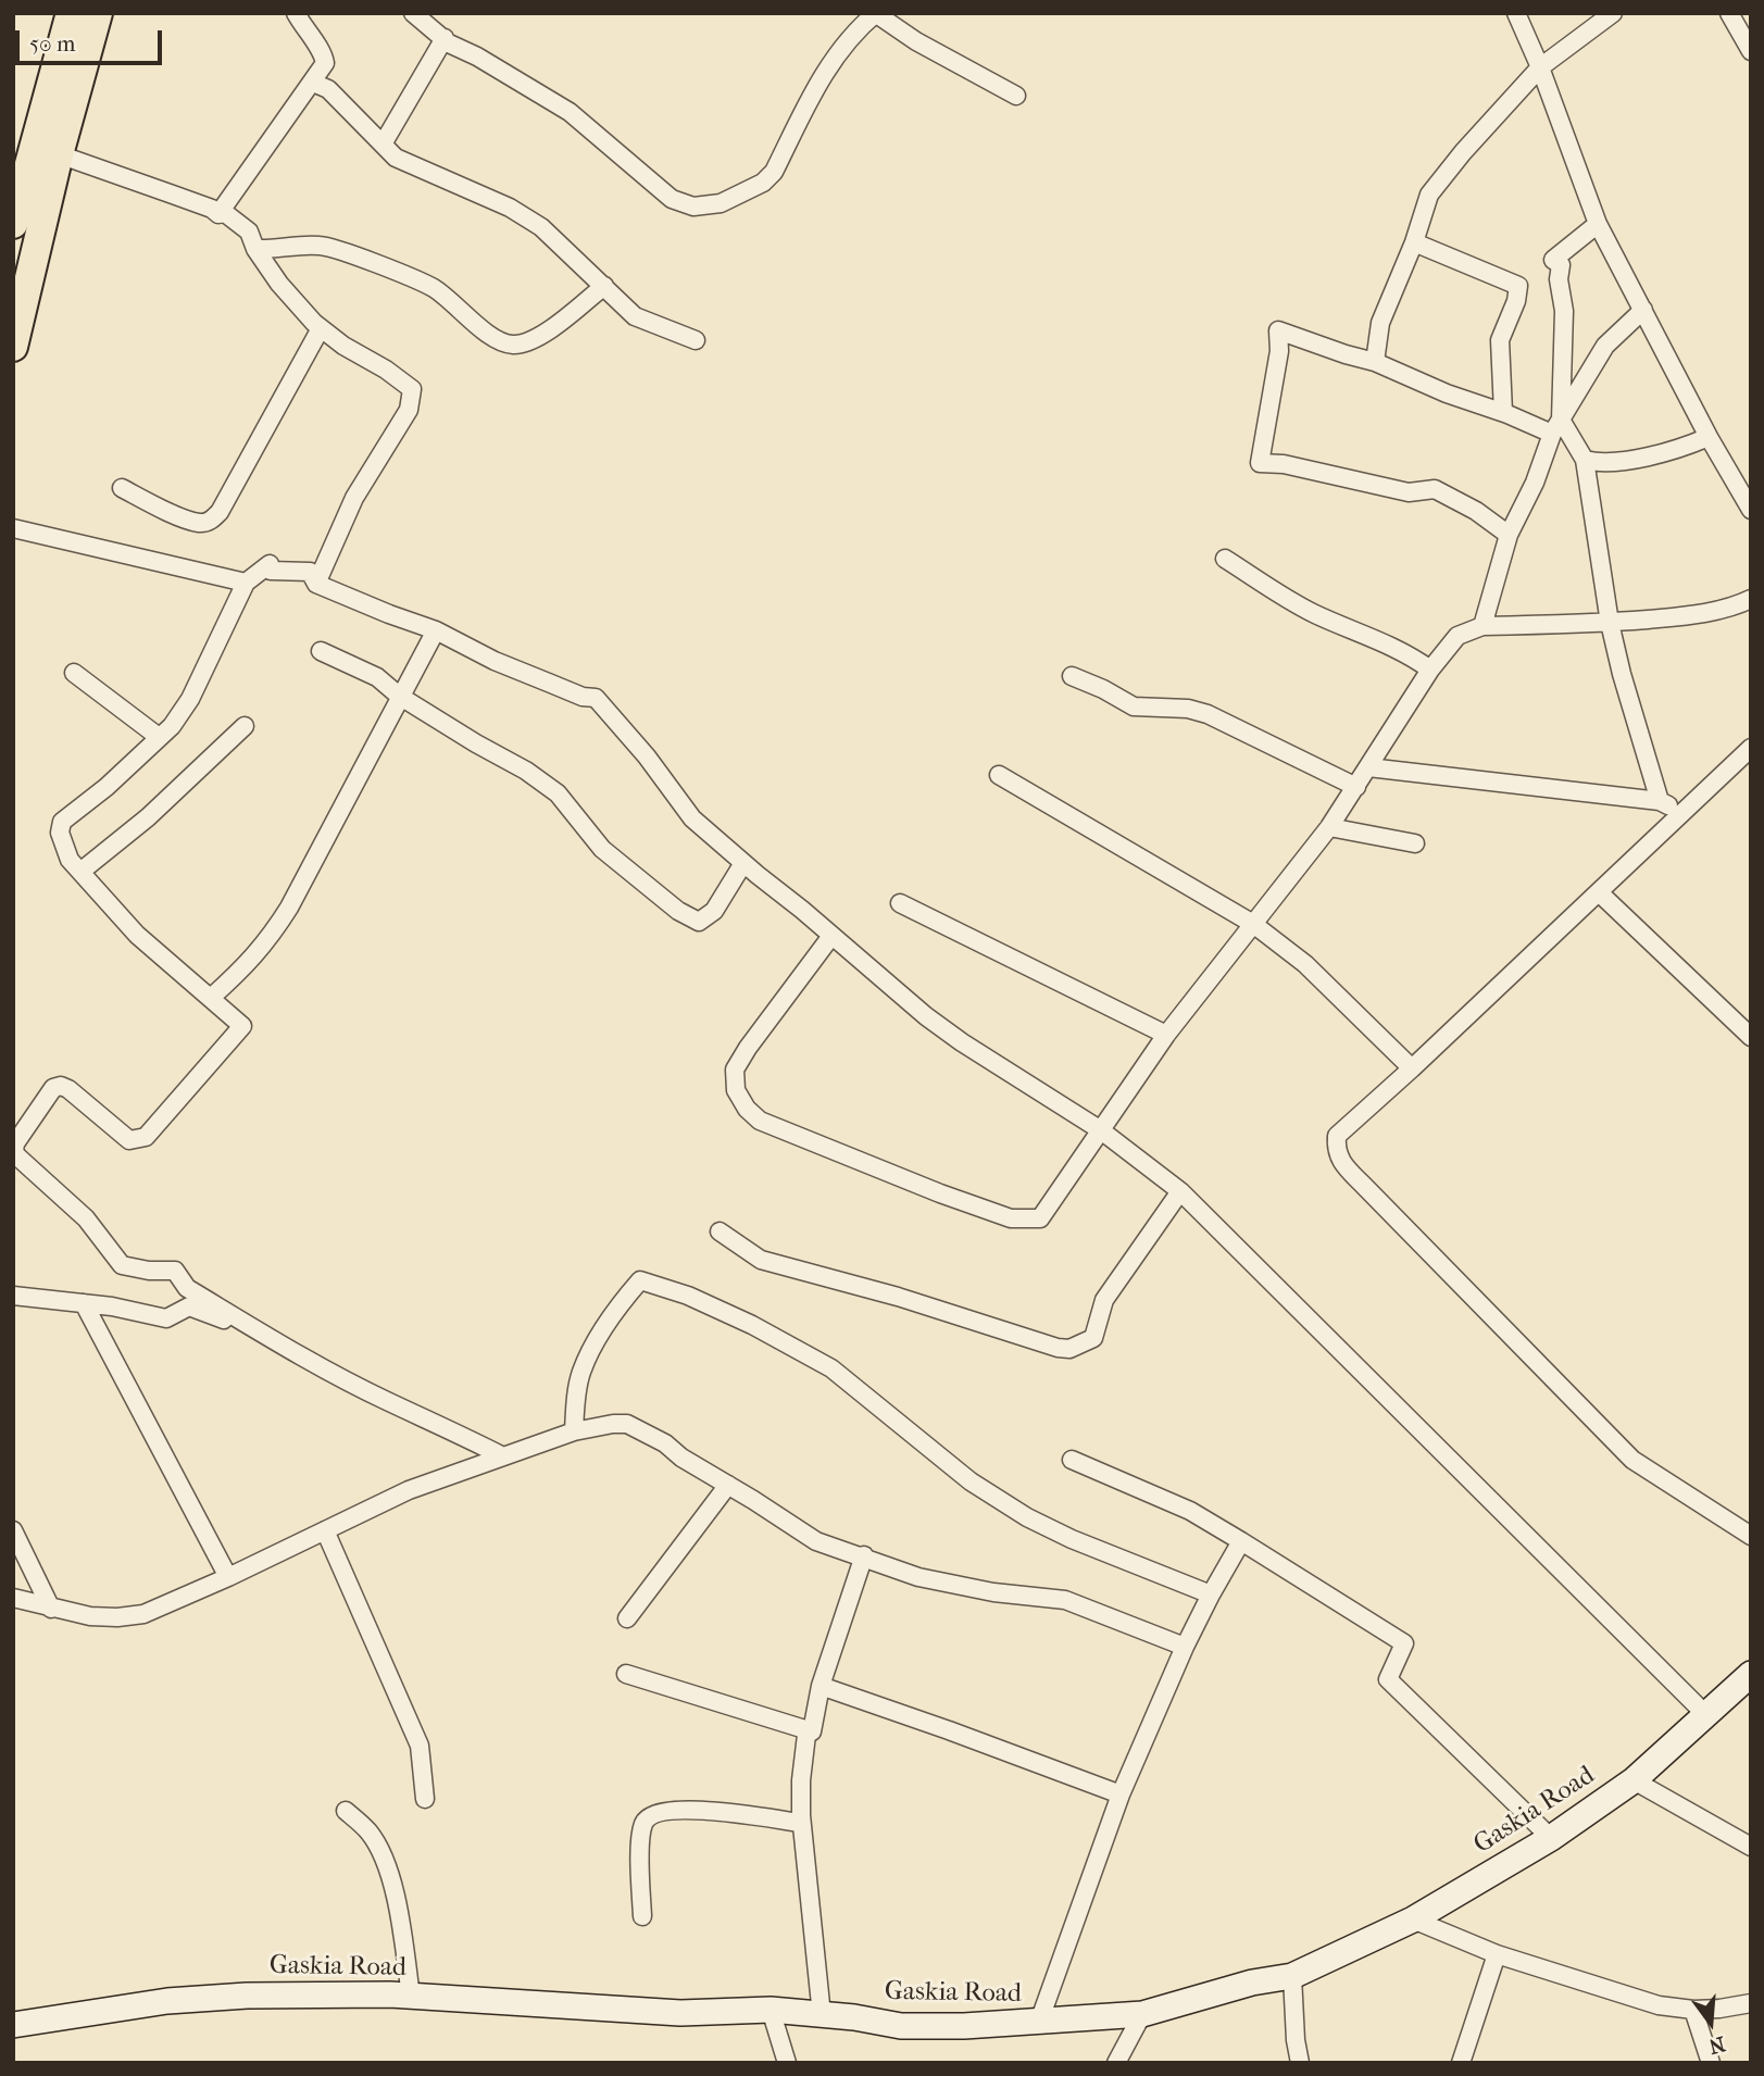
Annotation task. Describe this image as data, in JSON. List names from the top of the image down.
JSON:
{
  "streets": {
    "main road": ["Gaskia Road"]
  },
  "scale_bar": "50 m",
  "north": "bottom"
}
